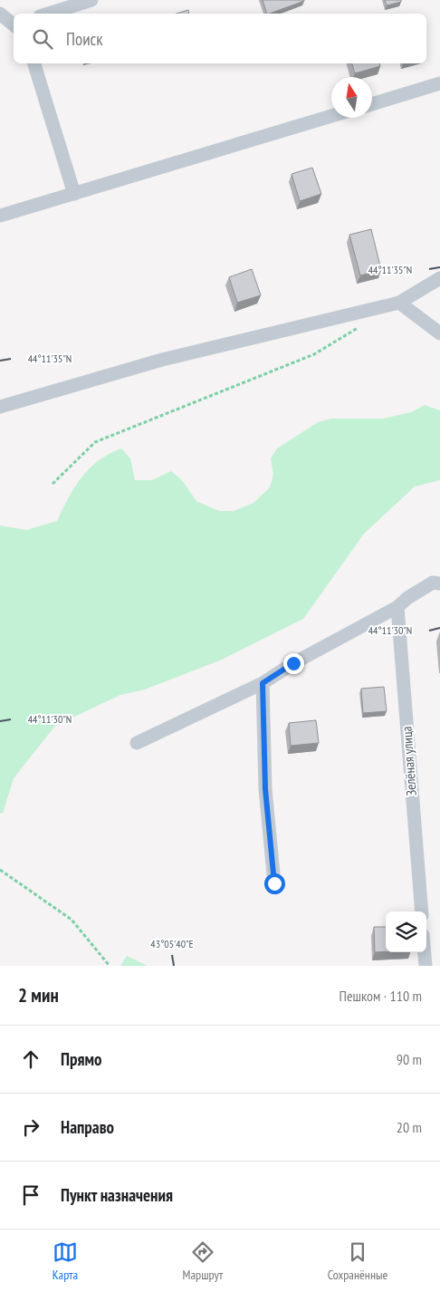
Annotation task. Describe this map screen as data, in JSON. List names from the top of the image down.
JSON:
{
  "streets": {
    "street": ["Зелёная улица"]
  },
  "north": "top",
  "page": {
    "search": "Поиск",
    "heading": ["2 мин", "Пешком · 110 m"],
    "list": [
      ["Прямо", "90 m"],
      ["Направо", "20 m"],
      "Пункт назначения"
    ],
    "nav": ["Карта", "Маршрут", "Сохранённые"]
  },
  "coordinates": ["44°11'35\"N", "44°11'30\"N", "43°05'40\"E"]
}
